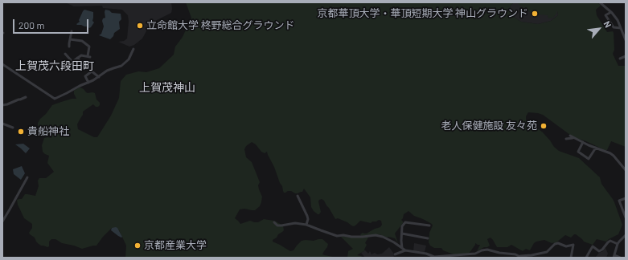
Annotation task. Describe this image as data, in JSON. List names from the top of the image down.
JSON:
{
  "districts": ["上賀茂六段田町", "上賀茂神山"],
  "places": [
    "京都華頂大学・華頂短期大学 神山グラウンド",
    "立命館大学 柊野総合グラウンド",
    "老人保健施設 友々苑",
    "貴船神社",
    "京都産業大学"
  ],
  "scale_bar": "200 m",
  "north": "top right"
}
